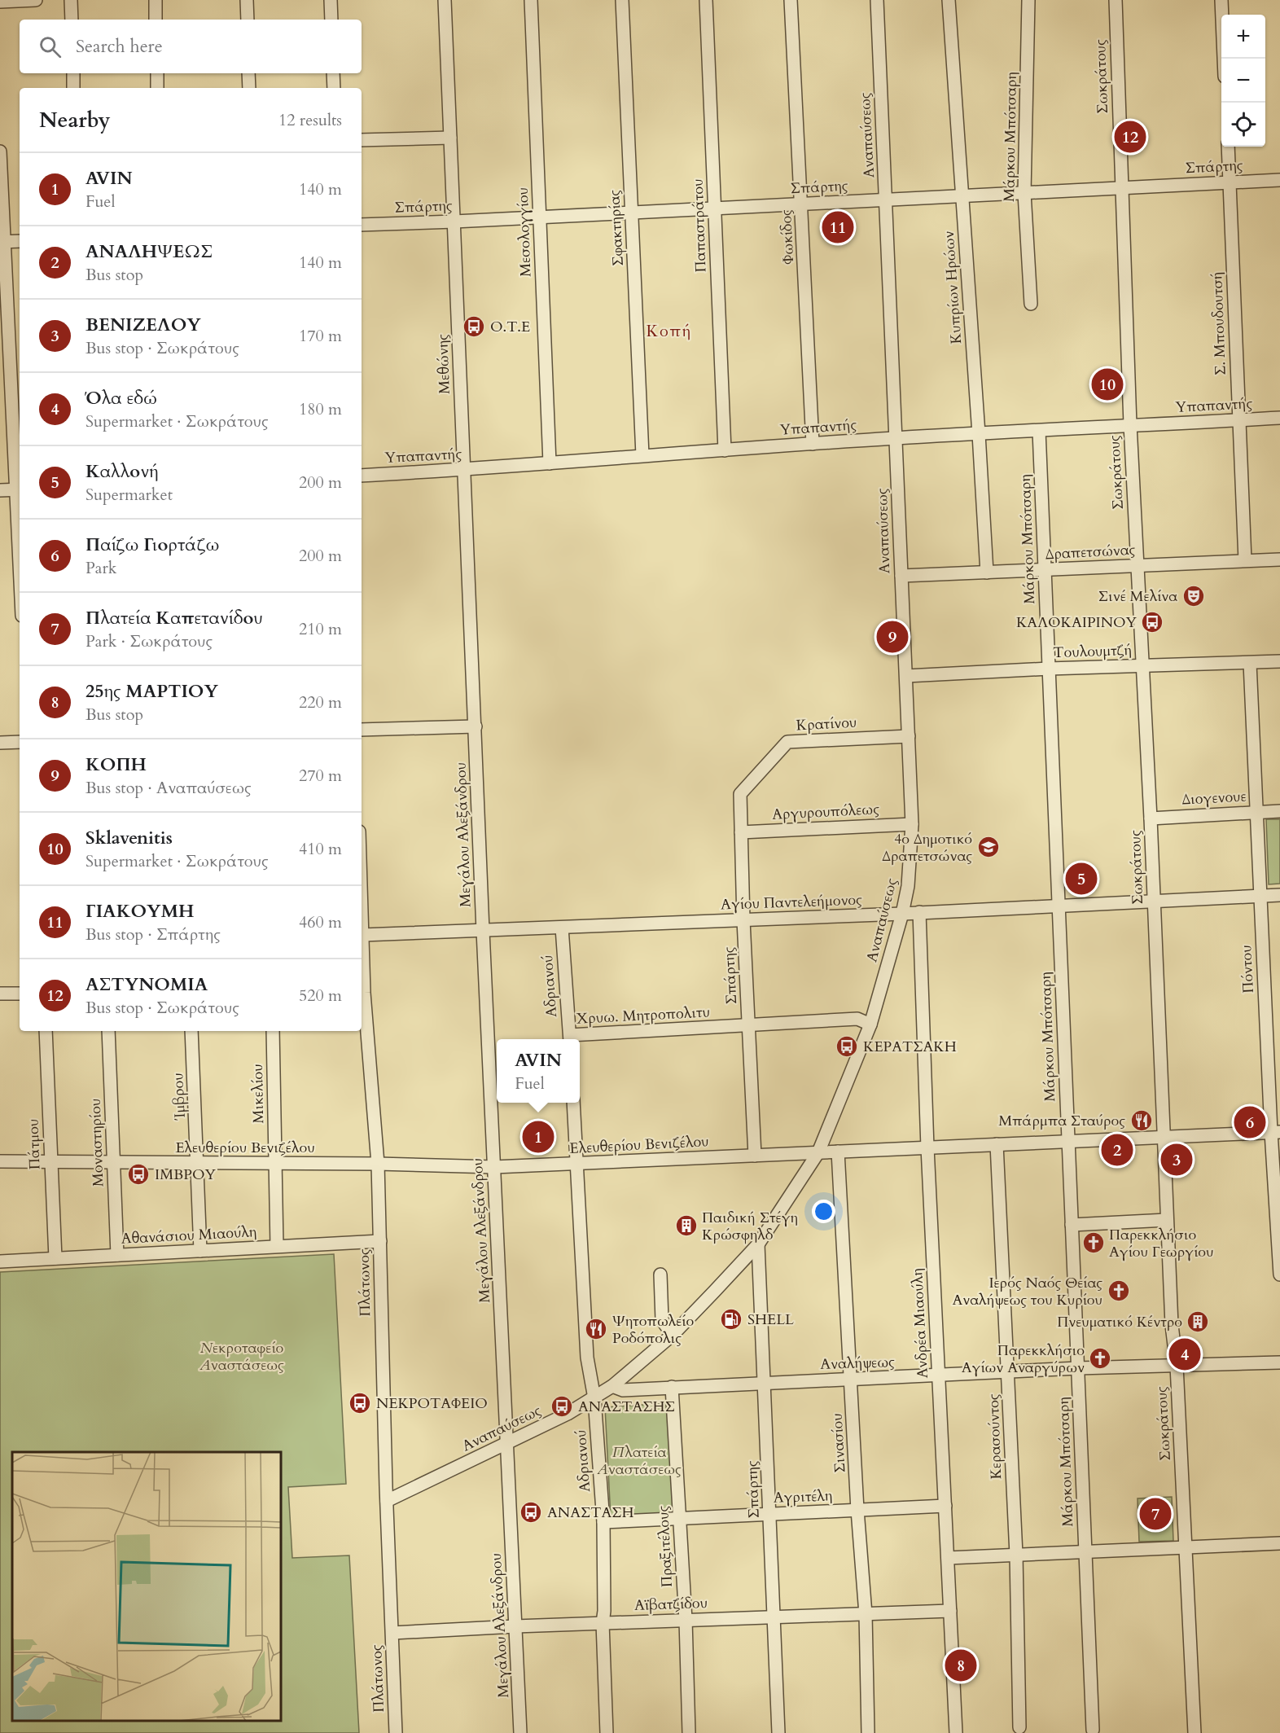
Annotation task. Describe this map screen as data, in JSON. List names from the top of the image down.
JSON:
{
  "streets": {
    "street": [
      "Σωκράτους",
      "Αναπαύσεως",
      "Μάρκου Μπότσαρη",
      "Σπάρτης",
      "Παπαστράτου",
      "Σφακτηρίας",
      "Μεσολογγίου",
      "Φωκίδος",
      "Κυπρίων Ηρώων",
      "Σ. Μπουδουτσή",
      "Μεθώνης",
      "Υπαπαντής",
      "Δραπετσώνας",
      "Τουλουμτζή",
      "Κρατίνου",
      "Διογενουε",
      "Αργυρουπόλεως",
      "Μεγάλου Αλεξάνδρου",
      "Αγίου Παντελεήμονος",
      "Πόντου",
      "Αδριανού",
      "Χρυω. Μητροπολιτυ",
      "Μικελίου",
      "Ίμβρου",
      "Μοναστηρίου",
      "Πάτμου",
      "Ελευθερίου Βενιζέλου",
      "Αθανάσιου Μιαούλη",
      "Πλάτωνος",
      "Ανδρέα Μιαούλη",
      "Αναλήψεως",
      "Κερασούντος",
      "Σινασίου",
      "Αγριτέλη",
      "Πραξιτέλους",
      "Αϊβατζίδου"
    ]
  },
  "crossings": [
    ["Σωκράτους", "Σπάρτης"],
    ["Σωκράτους", "Υπαπαντής"],
    ["Σωκράτους", "Δραπετσώνας"],
    ["Σωκράτους", "Τουλουμτζή"],
    ["Σωκράτους", "Διογενουε"],
    ["Σωκράτους", "Αγίου Παντελεήμονος"],
    ["Σωκράτους", "Ελευθερίου Βενιζέλου"],
    ["Σωκράτους", "Αναλήψεως"],
    ["Αναπαύσεως", "Σπάρτης"],
    ["Αναπαύσεως", "Υπαπαντής"],
    ["Αναπαύσεως", "Δραπετσώνας"],
    ["Αναπαύσεως", "Τουλουμτζή"],
    ["Αναπαύσεως", "Κρατίνου"],
    ["Αναπαύσεως", "Αργυρουπόλεως"],
    ["Αναπαύσεως", "Μεγάλου Αλεξάνδρου"],
    ["Αναπαύσεως", "Αγίου Παντελεήμονος"],
    ["Αναπαύσεως", "Αδριανού"],
    ["Αναπαύσεως", "Χρυω. Μητροπολιτυ"],
    ["Αναπαύσεως", "Ελευθερίου Βενιζέλου"],
    ["Αναπαύσεως", "Πλάτωνος"],
    ["Αναπαύσεως", "Αναλήψεως"],
    ["Μάρκου Μπότσαρη", "Σπάρτης"],
    ["Μάρκου Μπότσαρη", "Υπαπαντής"],
    ["Μάρκου Μπότσαρη", "Δραπετσώνας"],
    ["Μάρκου Μπότσαρη", "Τουλουμτζή"],
    ["Μάρκου Μπότσαρη", "Αγίου Παντελεήμονος"],
    ["Μάρκου Μπότσαρη", "Ελευθερίου Βενιζέλου"],
    ["Μάρκου Μπότσαρη", "Αναλήψεως"],
    ["Σπάρτης", "Παπαστράτου"],
    ["Σπάρτης", "Σφακτηρίας"],
    ["Σπάρτης", "Μεσολογγίου"],
    ["Σπάρτης", "Φωκίδος"],
    ["Σπάρτης", "Κυπρίων Ηρώων"],
    ["Σπάρτης", "Σ. Μπουδουτσή"],
    ["Σπάρτης", "Μεθώνης"],
    ["Σπάρτης", "Κρατίνου"],
    ["Σπάρτης", "Αργυρουπόλεως"],
    ["Σπάρτης", "Αγίου Παντελεήμονος"],
    ["Σπάρτης", "Χρυω. Μητροπολιτυ"],
    ["Σπάρτης", "Ελευθερίου Βενιζέλου"],
    ["Σπάρτης", "Αναλήψεως"],
    ["Σπάρτης", "Αγριτέλη"],
    ["Σπάρτης", "Αϊβατζίδου"],
    ["Παπαστράτου", "Υπαπαντής"],
    ["Σφακτηρίας", "Υπαπαντής"],
    ["Μεσολογγίου", "Υπαπαντής"],
    ["Φωκίδος", "Υπαπαντής"],
    ["Κυπρίων Ηρώων", "Υπαπαντής"],
    ["Κυπρίων Ηρώων", "Δραπετσώνας"],
    ["Σ. Μπουδουτσή", "Υπαπαντής"],
    ["Σ. Μπουδουτσή", "Δραπετσώνας"],
    ["Μεθώνης", "Υπαπαντής"],
    ["Μεθώνης", "Μεγάλου Αλεξάνδρου"],
    ["Τουλουμτζή", "Πόντου"],
    ["Διογενουε", "Πόντου"],
    ["Μεγάλου Αλεξάνδρου", "Αγίου Παντελεήμονος"],
    ["Μεγάλου Αλεξάνδρου", "Ελευθερίου Βενιζέλου"],
    ["Μεγάλου Αλεξάνδρου", "Αϊβατζίδου"],
    ["Αγίου Παντελεήμονος", "Πόντου"],
    ["Αγίου Παντελεήμονος", "Αδριανού"],
    ["Αγίου Παντελεήμονος", "Πλάτωνος"],
    ["Αγίου Παντελεήμονος", "Ανδρέα Μιαούλη"],
    ["Πόντου", "Ελευθερίου Βενιζέλου"],
    ["Αδριανού", "Χρυω. Μητροπολιτυ"],
    ["Αδριανού", "Ελευθερίου Βενιζέλου"],
    ["Αδριανού", "Αγριτέλη"],
    ["Αδριανού", "Αϊβατζίδου"],
    ["Μικελίου", "Ελευθερίου Βενιζέλου"],
    ["Μικελίου", "Αθανάσιου Μιαούλη"],
    ["Ίμβρου", "Ελευθερίου Βενιζέλου"],
    ["Ίμβρου", "Αθανάσιου Μιαούλη"],
    ["Μοναστηρίου", "Ελευθερίου Βενιζέλου"],
    ["Μοναστηρίου", "Αθανάσιου Μιαούλη"],
    ["Πάτμου", "Ελευθερίου Βενιζέλου"],
    ["Πάτμου", "Αθανάσιου Μιαούλη"],
    ["Ελευθερίου Βενιζέλου", "Πλάτωνος"],
    ["Ελευθερίου Βενιζέλου", "Ανδρέα Μιαούλη"],
    ["Ελευθερίου Βενιζέλου", "Κερασούντος"],
    ["Ελευθερίου Βενιζέλου", "Σινασίου"],
    ["Αθανάσιου Μιαούλη", "Πλάτωνος"],
    ["Πλάτωνος", "Αϊβατζίδου"],
    ["Ανδρέα Μιαούλη", "Αναλήψεως"],
    ["Ανδρέα Μιαούλη", "Αγριτέλη"],
    ["Ανδρέα Μιαούλη", "Αϊβατζίδου"],
    ["Αναλήψεως", "Κερασούντος"],
    ["Αναλήψεως", "Σινασίου"],
    ["Αναλήψεως", "Πραξιτέλους"],
    ["Σινασίου", "Αγριτέλη"],
    ["Σινασίου", "Αϊβατζίδου"],
    ["Αγριτέλη", "Πραξιτέλους"],
    ["Πραξιτέλους", "Αϊβατζίδου"]
  ],
  "districts": ["Κοπή"],
  "parks": ["Νεκροταφείο Αναστάσεως", "Πλατεία Αναστάσεως"],
  "places": {
    "bus stop": [
      "Ο.Τ.Ε",
      "ΚΑΛΟΚΑΙΡΙΝΟΥ",
      "ΚΕΡΑΤΣΑΚΗ",
      "ΙΜΒΡΟΥ",
      "ΝΕΚΡΟΤΑΦΕΙΟ",
      "ΑΝΑΣΤΑΣΗΣ",
      "ΑΝΑΣΤΑΣΗ"
    ],
    "theatre": ["Σινέ Μελίνα"],
    "school or university": ["4ο Δημοτικό Δραπετσώνας"],
    "restaurant": ["Μπάρμπα Σταύρος", "Ψητοπωλείο Ροδόπολις"],
    "building": ["Παιδική Στέγη Κρώσφηλδ", "Πνευματικό Κέντρο"],
    "church": ["Παρεκκλήσιο Αγίου Γεωργίου", "Ιερός Ναός Θείας Αναλήψεως του Κυρίου", "Παρεκκλήσιο Αγίων Αναργύρων"],
    "fuel station": ["SHELL"]
  },
  "page": {
    "map_buttons": ["+", "−"],
    "search": "Search here",
    "heading": ["Nearby", "12 results"],
    "pins": [
      "12",
      "11",
      "10",
      "9",
      "5",
      "6",
      "1",
      "2",
      "3",
      "4",
      "7",
      "8"
    ],
    "list": [
      {
        "mark": "1",
        "name": "AVIN",
        "note": "Fuel",
        "value": "140 m"
      },
      {
        "mark": "2",
        "name": "ΑΝΑΛΗΨΕΩΣ",
        "note": "Bus stop",
        "value": "140 m"
      },
      {
        "mark": "3",
        "name": "ΒΕΝΙΖΕΛΟΥ",
        "note": "Bus stop · Σωκράτους",
        "value": "170 m"
      },
      {
        "mark": "4",
        "name": "Όλα εδώ",
        "note": "Supermarket · Σωκράτους",
        "value": "180 m"
      },
      {
        "mark": "5",
        "name": "Καλλονή",
        "note": "Supermarket",
        "value": "200 m"
      },
      {
        "mark": "6",
        "name": "Παίζω Γιορτάζω",
        "note": "Park",
        "value": "200 m"
      },
      {
        "mark": "7",
        "name": "Πλατεία Καπετανίδου",
        "note": "Park · Σωκράτους",
        "value": "210 m"
      },
      {
        "mark": "8",
        "name": "25ης ΜΑΡΤΙΟΥ",
        "note": "Bus stop",
        "value": "220 m"
      },
      {
        "mark": "9",
        "name": "ΚΟΠΗ",
        "note": "Bus stop · Αναπαύσεως",
        "value": "270 m"
      },
      {
        "mark": "10",
        "name": "Sklavenitis",
        "note": "Supermarket · Σωκράτους",
        "value": "410 m"
      },
      {
        "mark": "11",
        "name": "ΓΙΑΚΟΥΜΗ",
        "note": "Bus stop · Σπάρτης",
        "value": "460 m"
      },
      {
        "mark": "12",
        "name": "ΑΣΤΥΝΟΜΙΑ",
        "note": "Bus stop · Σωκράτους",
        "value": "520 m"
      }
    ],
    "popup": ["AVIN", "Fuel"]
  }
}
